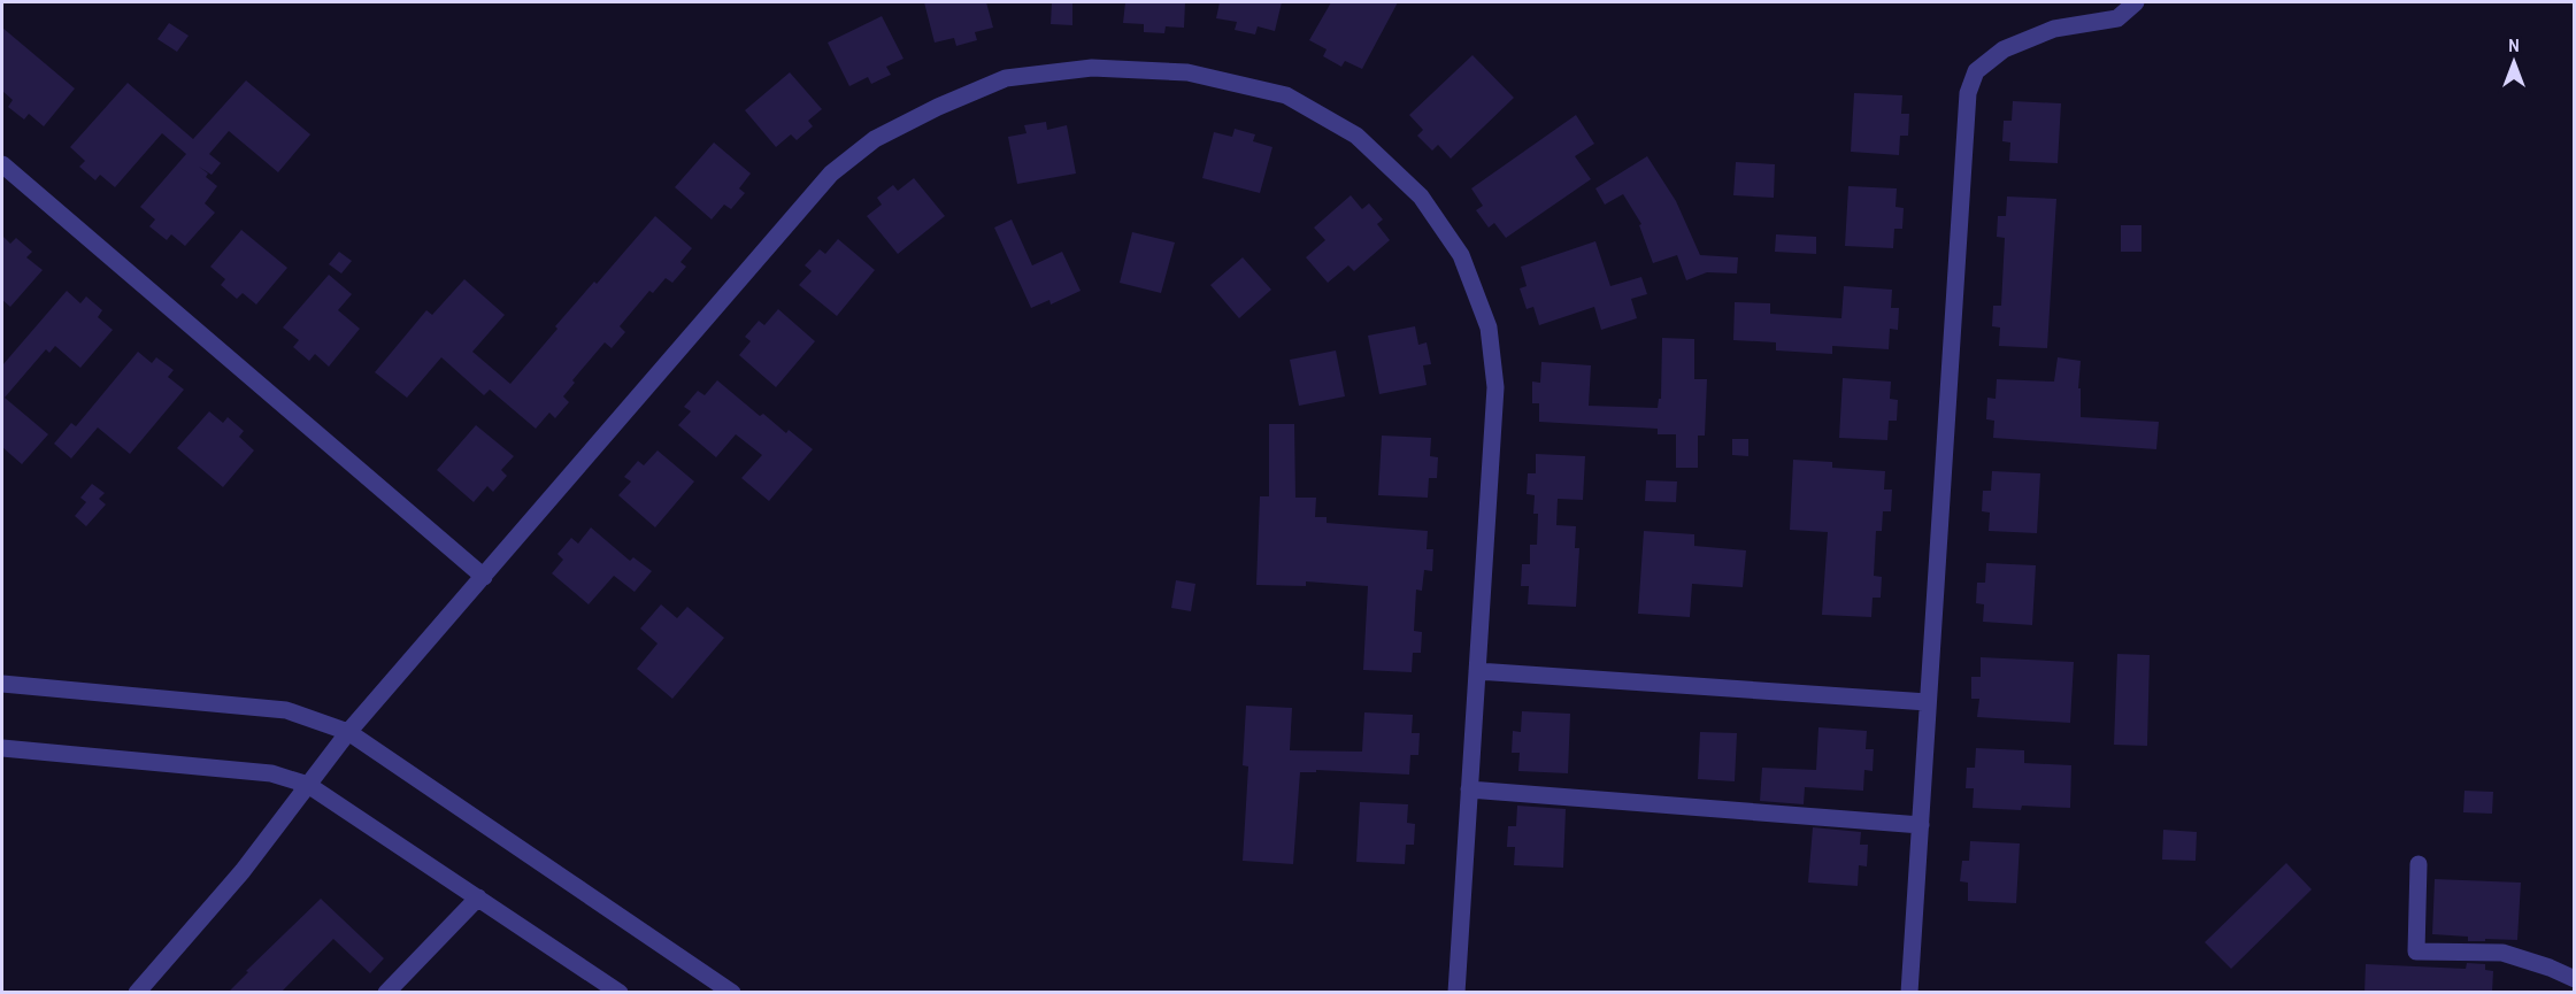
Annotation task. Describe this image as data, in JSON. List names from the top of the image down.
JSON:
{
  "north": "top"
}
